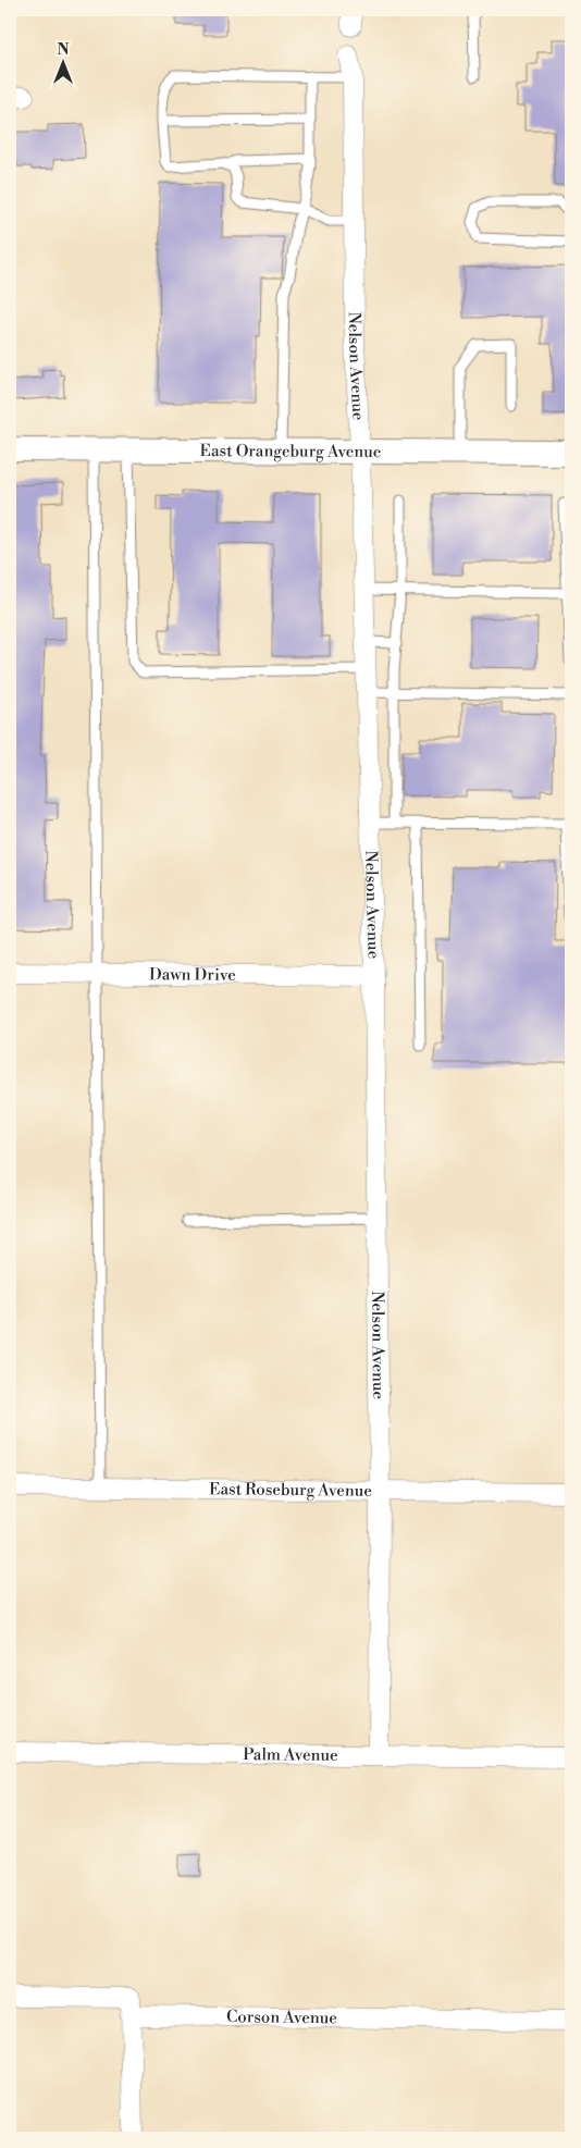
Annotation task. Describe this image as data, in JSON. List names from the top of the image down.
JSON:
{
  "streets": {
    "street": [
      "Nelson Avenue",
      "East Orangeburg Avenue",
      "Dawn Drive",
      "East Roseburg Avenue",
      "Palm Avenue",
      "Corson Avenue"
    ]
  },
  "crossings": [
    ["Nelson Avenue", "East Orangeburg Avenue"],
    ["Nelson Avenue", "Dawn Drive"],
    ["Nelson Avenue", "East Roseburg Avenue"],
    ["Nelson Avenue", "Palm Avenue"]
  ],
  "north": "top"
}
